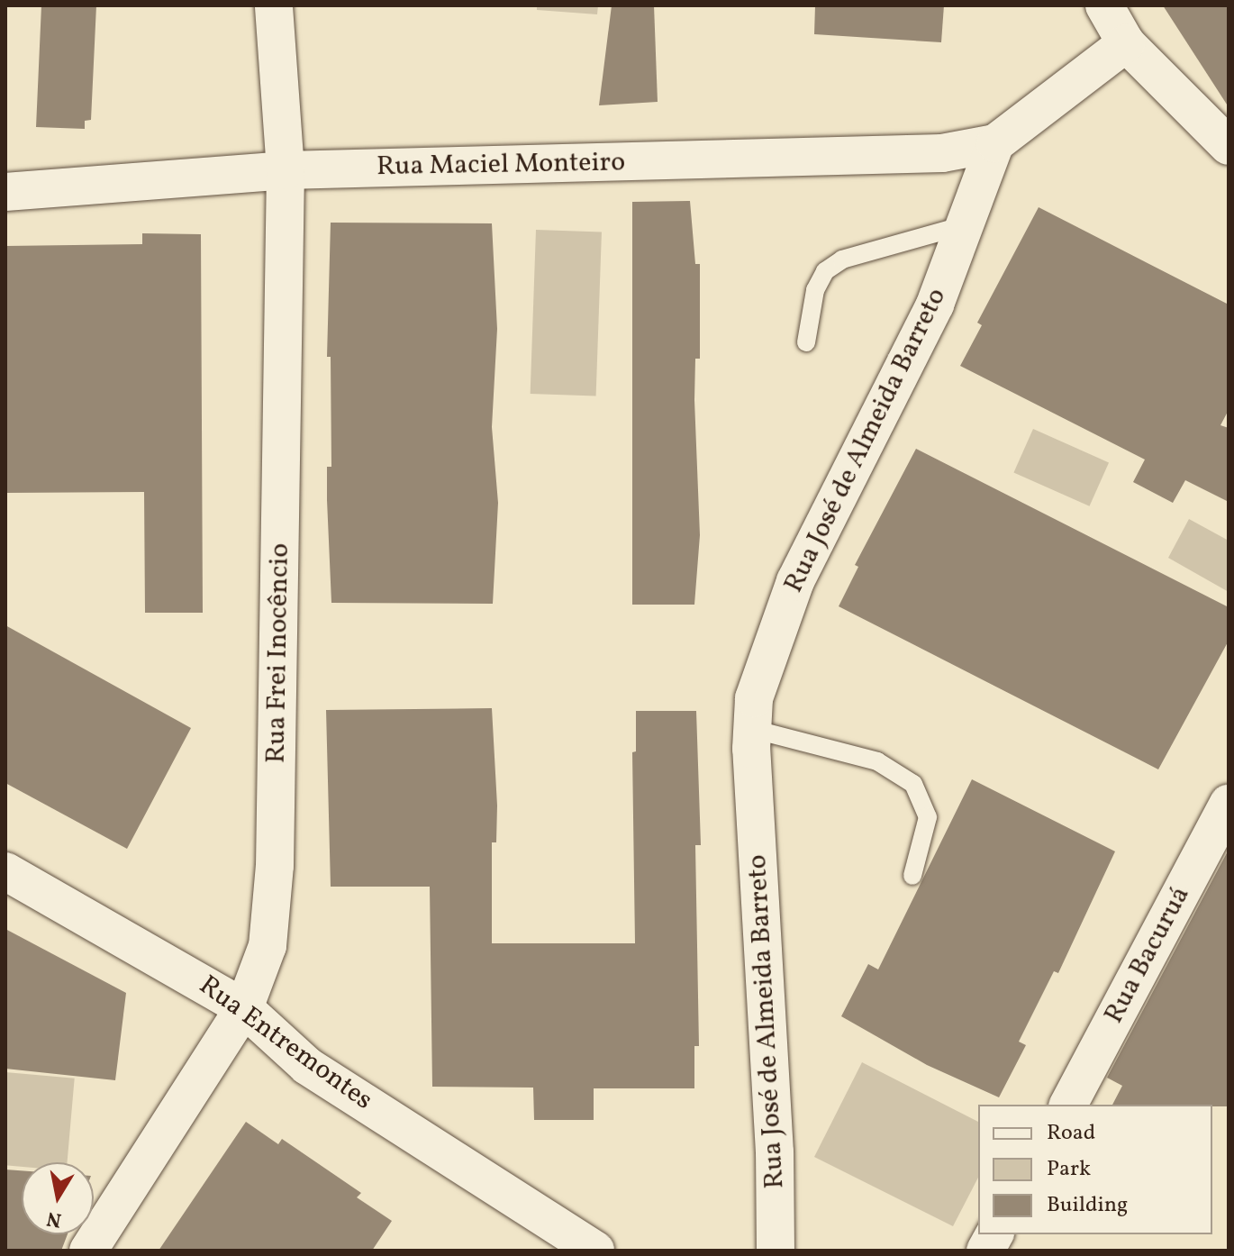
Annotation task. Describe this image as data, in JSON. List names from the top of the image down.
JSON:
{
  "streets": {
    "street": [
      "Rua Maciel Monteiro",
      "Rua José de Almeida Barreto",
      "Rua Frei Inocêncio",
      "Rua Bacuruá",
      "Rua Entremontes"
    ]
  },
  "crossings": [
    ["Rua Maciel Monteiro", "Rua José de Almeida Barreto"],
    ["Rua Maciel Monteiro", "Rua Frei Inocêncio"],
    ["Rua Frei Inocêncio", "Rua Entremontes"]
  ],
  "legend": ["Road", "Park", "Building"],
  "north": "bottom"
}
